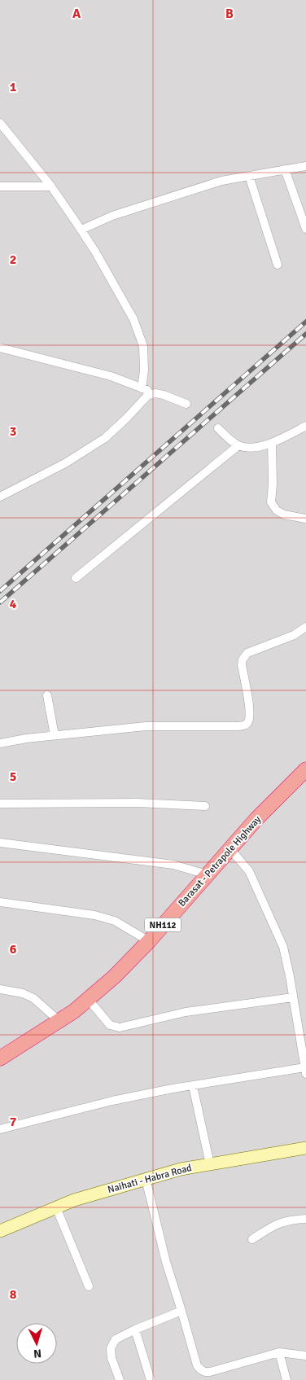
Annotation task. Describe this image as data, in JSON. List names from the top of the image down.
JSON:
{
  "streets": {
    "highway": ["Barasat - Petrapole Highway", "NH112"],
    "main road": ["Naihati - Habra Road"]
  },
  "north": "bottom",
  "grid": {
    "columns": ["A", "B"],
    "rows": [
      "1",
      "2",
      "3",
      "4",
      "5",
      "6",
      "7",
      "8"
    ]
  }
}
